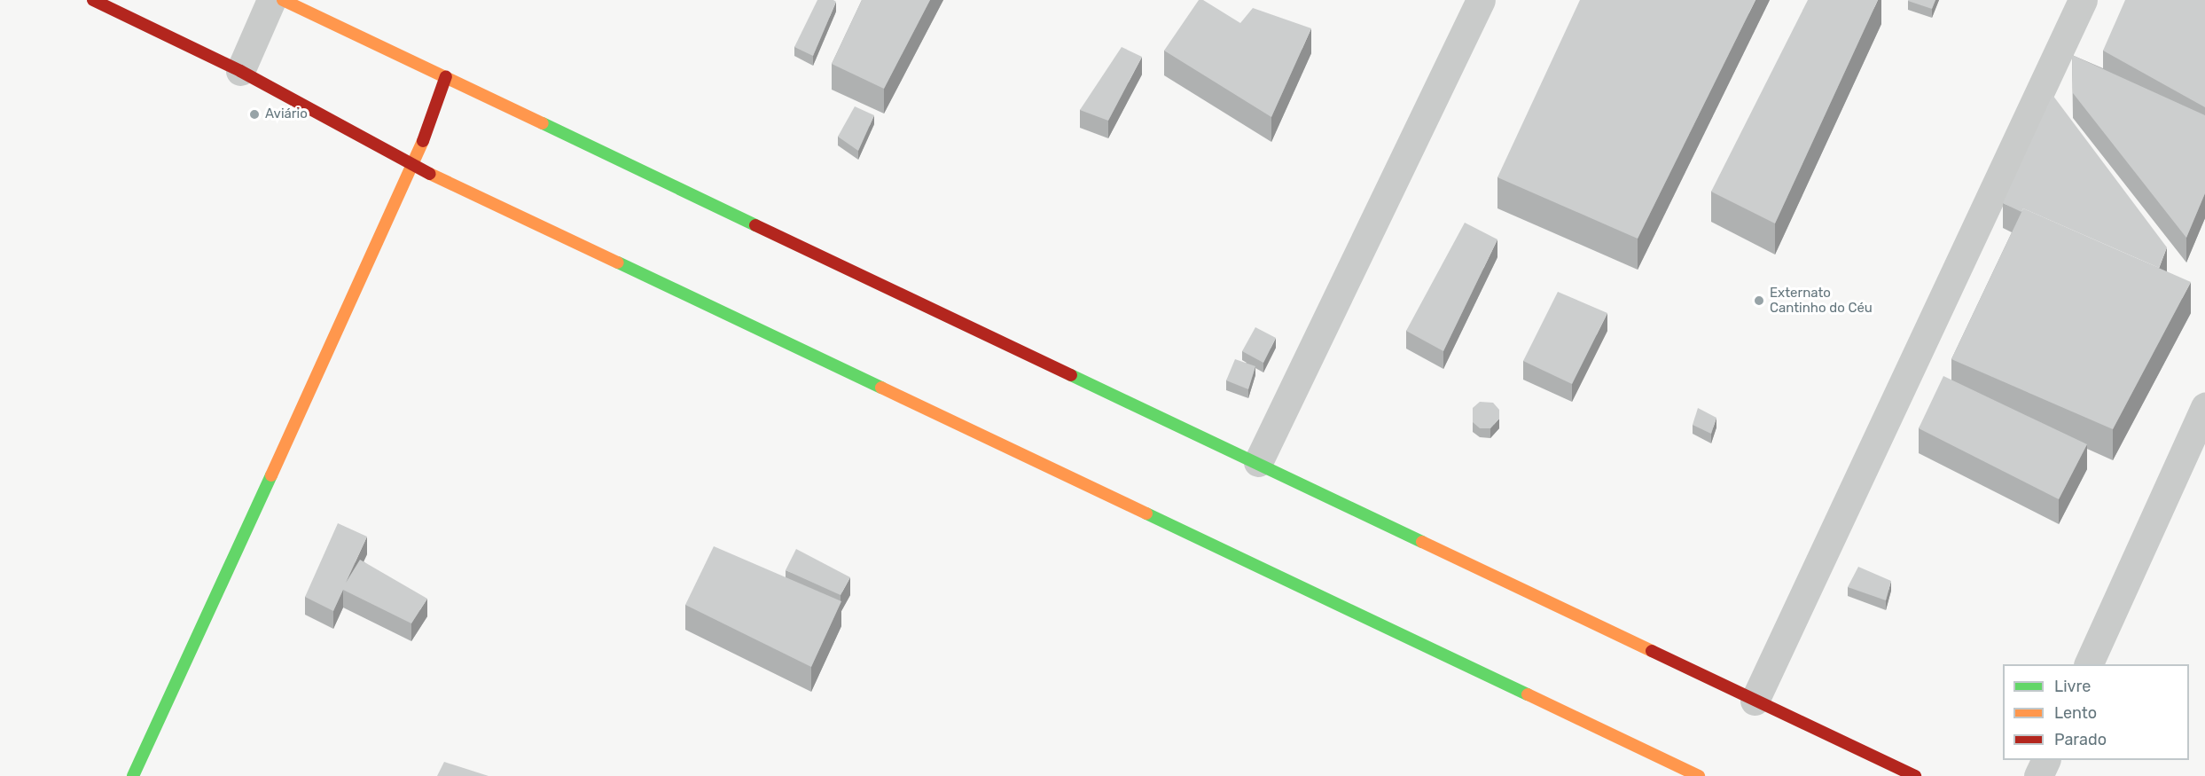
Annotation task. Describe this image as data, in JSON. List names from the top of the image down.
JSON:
{
  "places": ["Aviário", "Externato Cantinho do Céu"],
  "legend": ["Livre", "Lento", "Parado"]
}
